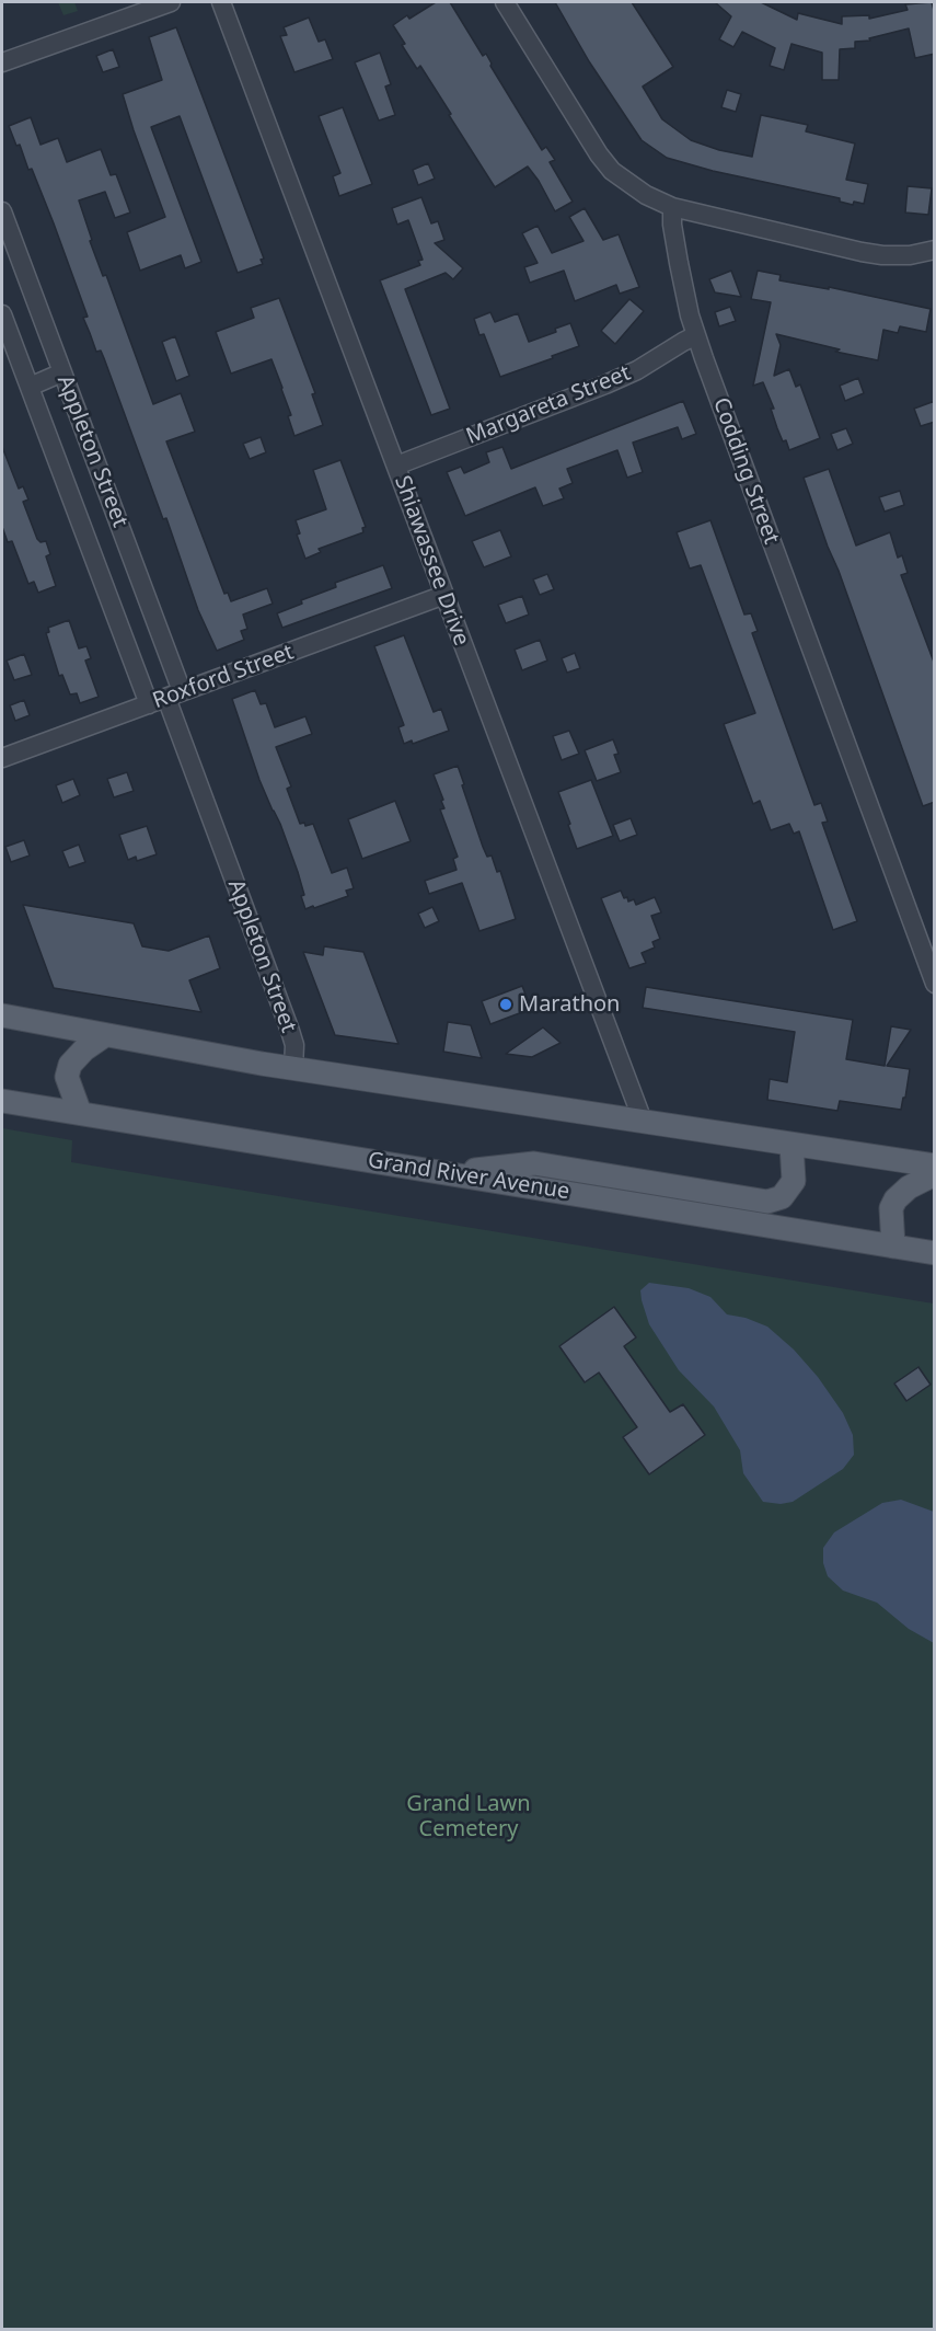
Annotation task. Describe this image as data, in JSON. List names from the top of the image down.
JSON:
{
  "streets": {
    "main road": ["Grand River Avenue"],
    "street": [
      "Margareta Street",
      "Appleton Street",
      "Codding Street",
      "Shiawassee Drive",
      "Roxford Street"
    ]
  },
  "crossings": [
    ["Margareta Street", "Codding Street"],
    ["Margareta Street", "Shiawassee Drive"],
    ["Appleton Street", "Roxford Street"],
    ["Shiawassee Drive", "Roxford Street"]
  ],
  "parks": ["Grand Lawn Cemetery"],
  "places": ["Marathon"]
}
